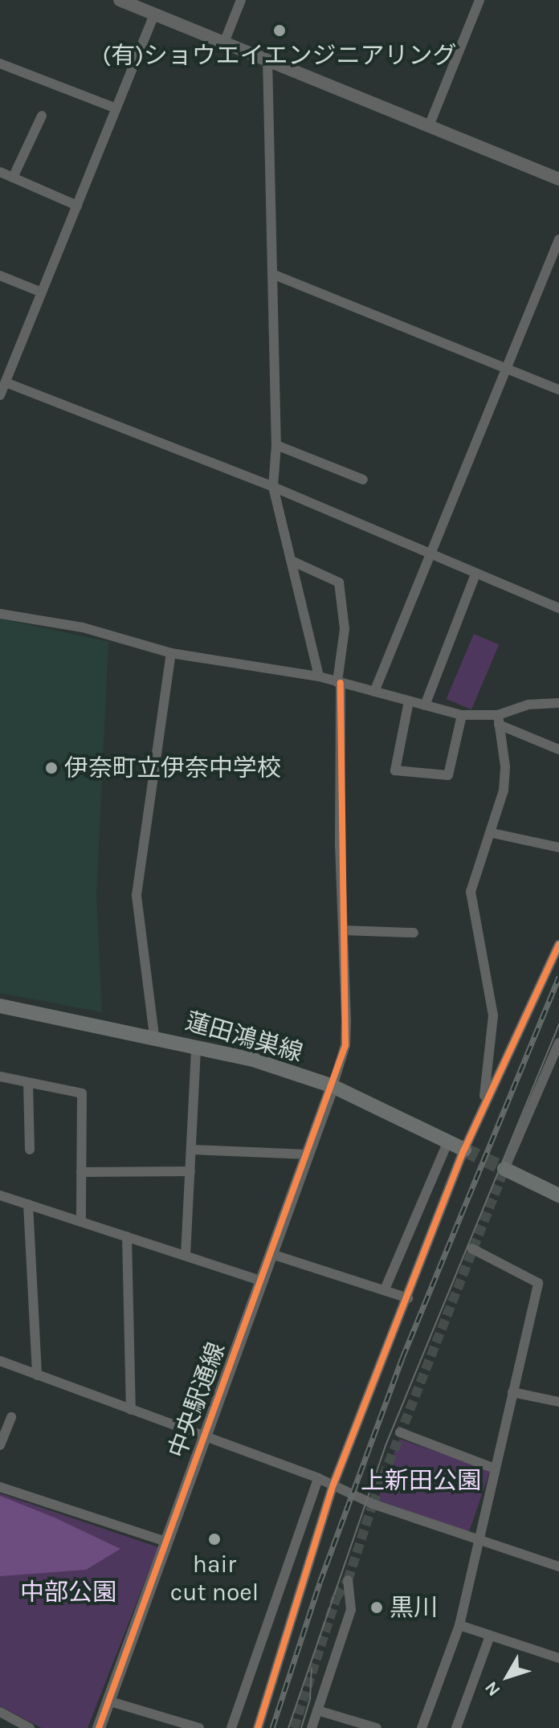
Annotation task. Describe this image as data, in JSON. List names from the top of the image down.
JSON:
{
  "streets": {
    "main road": ["蓮田鴻巣線"],
    "street": ["中央駅通線"]
  },
  "crossings": [
    ["蓮田鴻巣線", "中央駅通線"]
  ],
  "parks": ["上新田公園", "中部公園"],
  "places": [
    "(有)ショウエイエンジニアリング",
    "伊奈町立伊奈中学校",
    "hair cut noel",
    "黒川"
  ],
  "north": "bottom left"
}
